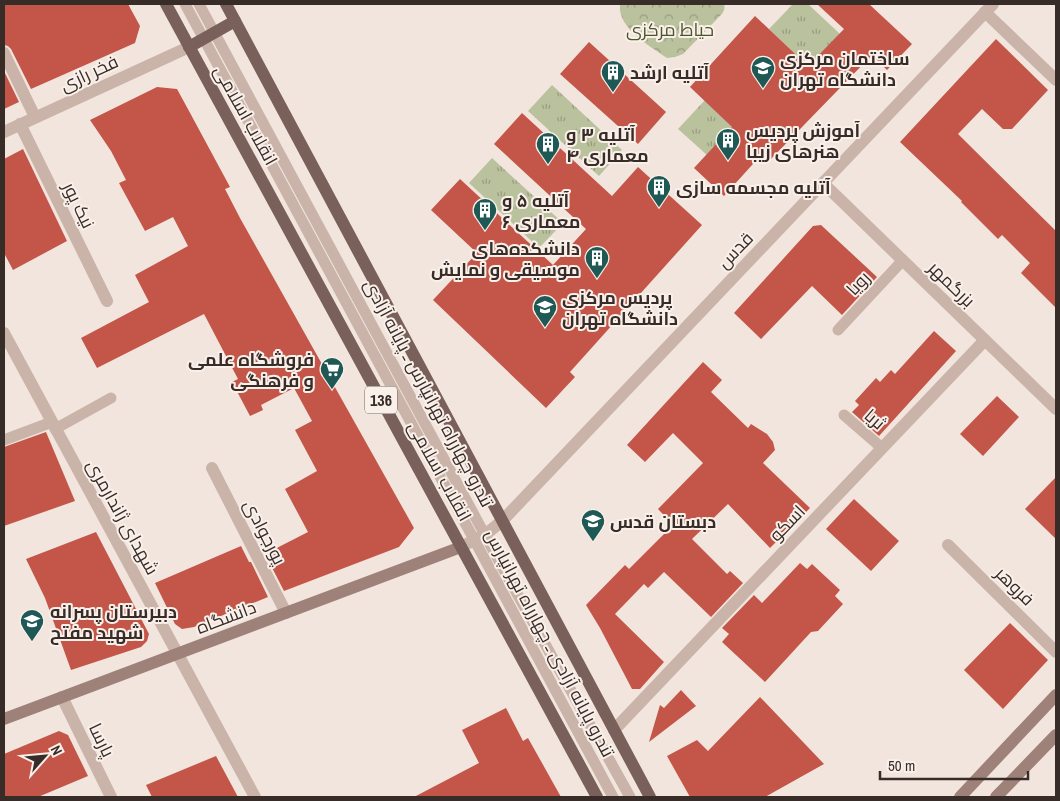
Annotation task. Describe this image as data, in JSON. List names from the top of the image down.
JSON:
{
  "streets": {
    "main road": ["انقلاب اسلامی", "136", "دانشگاه"],
    "street": [
      "فخر رازی",
      "نیک پور",
      "قدس",
      "بزرگمهر",
      "شهدای ژاندارمری",
      "اسکو",
      "پورجوادی",
      "فروهر",
      "پارسا"
    ],
    "lane": [
      "رویا",
      "تندرو چهارراه تهرانپارس ـ پایانه آزادی",
      "ثریا",
      "تندرو پایانه آزادی ـ چهارراه تهرانپارس"
    ]
  },
  "crossings": [
    ["فخر رازی", "انقلاب اسلامی"],
    ["فخر رازی", "نیک پور"],
    ["انقلاب اسلامی", "قدس"],
    ["انقلاب اسلامی", "اسکو"],
    ["انقلاب اسلامی", "دانشگاه"],
    ["قدس", "بزرگمهر"],
    ["قدس", "تندرو چهارراه تهرانپارس ـ پایانه آزادی"],
    ["قدس", "دانشگاه"],
    ["قدس", "تندرو پایانه آزادی ـ چهارراه تهرانپارس"],
    ["رویا", "بزرگمهر"],
    ["بزرگمهر", "اسکو"],
    ["تندرو چهارراه تهرانپارس ـ پایانه آزادی", "تندرو پایانه آزادی ـ چهارراه تهرانپارس"],
    ["ثریا", "اسکو"],
    ["شهدای ژاندارمری", "دانشگاه"],
    ["پورجوادی", "دانشگاه"],
    ["دانشگاه", "پارسا"]
  ],
  "parks": ["حیاط مرکزی"],
  "places": {
    "school or university": [
      "ساختمان مرکزی دانشگاه تهران",
      "پردیس مرکزی دانشگاه‌ تهران",
      "دبستان قدس",
      "دبیرستان پسرانه شهید مفتح"
    ],
    "building": [
      "آتلیه ارشد",
      "آموزش پردیس هنرهای زیبا",
      "آتلیه ۳ و ۴ معماری",
      "آتلیه مجسمه سازی",
      "آتلیه ۵ و ۶ معماری",
      "دانشکده‌های موسیقی و نمایش"
    ],
    "supermarket": ["فروشگاه علمی و فرهنگی"]
  },
  "scale_bar": "50 m",
  "north": "top right"
}
